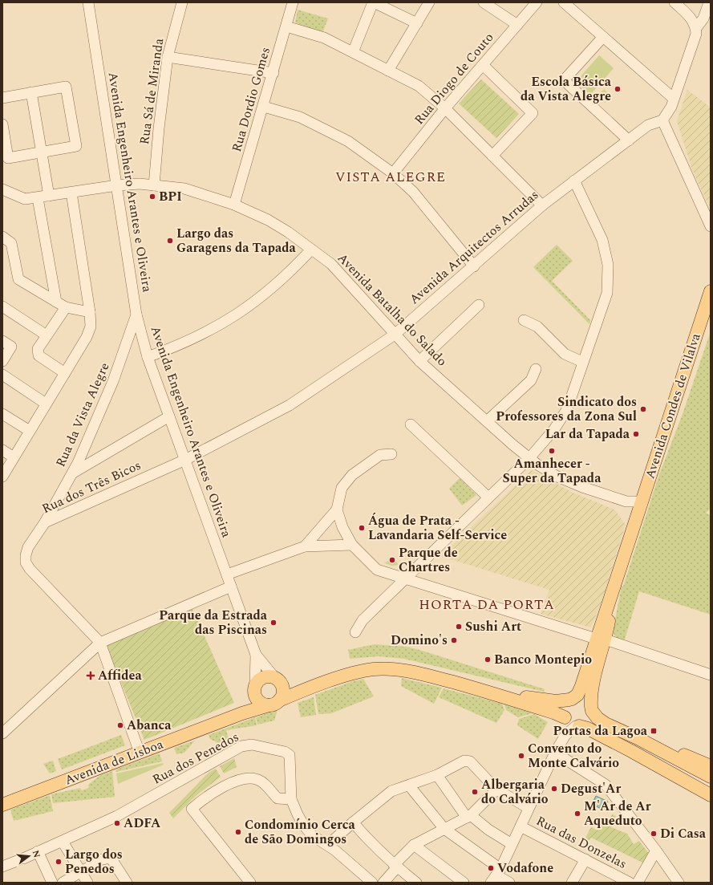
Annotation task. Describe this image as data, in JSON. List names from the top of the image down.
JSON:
{
  "streets": {
    "main road": ["Avenida Condes de Vilalva", "Avenida de Lisboa"],
    "street": [
      "Rua Diogo de Couto",
      "Rua Sá de Miranda",
      "Rua Dordio Gomes",
      "Avenida Engenheiro Arantes e Oliveira",
      "Avenida Arquitectos Arrudas",
      "Avenida Batalha do Salado",
      "Rua da Vista Alegre",
      "Rua dos Três Bicos",
      "Rua dos Penedos",
      "Rua das Donzelas"
    ]
  },
  "crossings": [
    ["Rua Sá de Miranda", "Avenida Batalha do Salado"],
    ["Rua Dordio Gomes", "Avenida Batalha do Salado"],
    ["Avenida Engenheiro Arantes e Oliveira", "Avenida Arquitectos Arrudas"],
    ["Avenida Engenheiro Arantes e Oliveira", "Avenida Batalha do Salado"],
    ["Avenida Engenheiro Arantes e Oliveira", "Rua da Vista Alegre"],
    ["Avenida Engenheiro Arantes e Oliveira", "Rua dos Três Bicos"],
    ["Avenida Engenheiro Arantes e Oliveira", "Avenida de Lisboa"],
    ["Avenida Arquitectos Arrudas", "Avenida Batalha do Salado"],
    ["Avenida Arquitectos Arrudas", "Rua dos Três Bicos"],
    ["Avenida Batalha do Salado", "Avenida Condes de Vilalva"],
    ["Rua da Vista Alegre", "Rua dos Três Bicos"]
  ],
  "districts": ["VISTA ALEGRE", "HORTA DA PORTA"],
  "places": {
    "other": [
      "Escola Básica da Vista Alegre",
      "BPI",
      "Largo das Garagens da Tapada",
      "Sindicato dos Professores da Zona Sul",
      "Lar da Tapada",
      "Amanhecer - Super da Tapada",
      "Água de Prata - Lavandaria Self-Service",
      "Parque de Chartres",
      "Parque da Estrada das Piscinas",
      "Sushi Art",
      "Domino's",
      "Banco Montepio",
      "Abanca",
      "Convento do Monte Calvário",
      "Degust'Ar",
      "Albergaria do Calvário",
      "M'Ar de Ar Aqueduto",
      "ADFA",
      "Condomínio Cerca de São Domingos",
      "Di Casa",
      "Largo dos Penedos",
      "Vodafone"
    ],
    "health": ["Affidea"],
    "transit": ["Portas da Lagoa"]
  },
  "north": "right"
}
